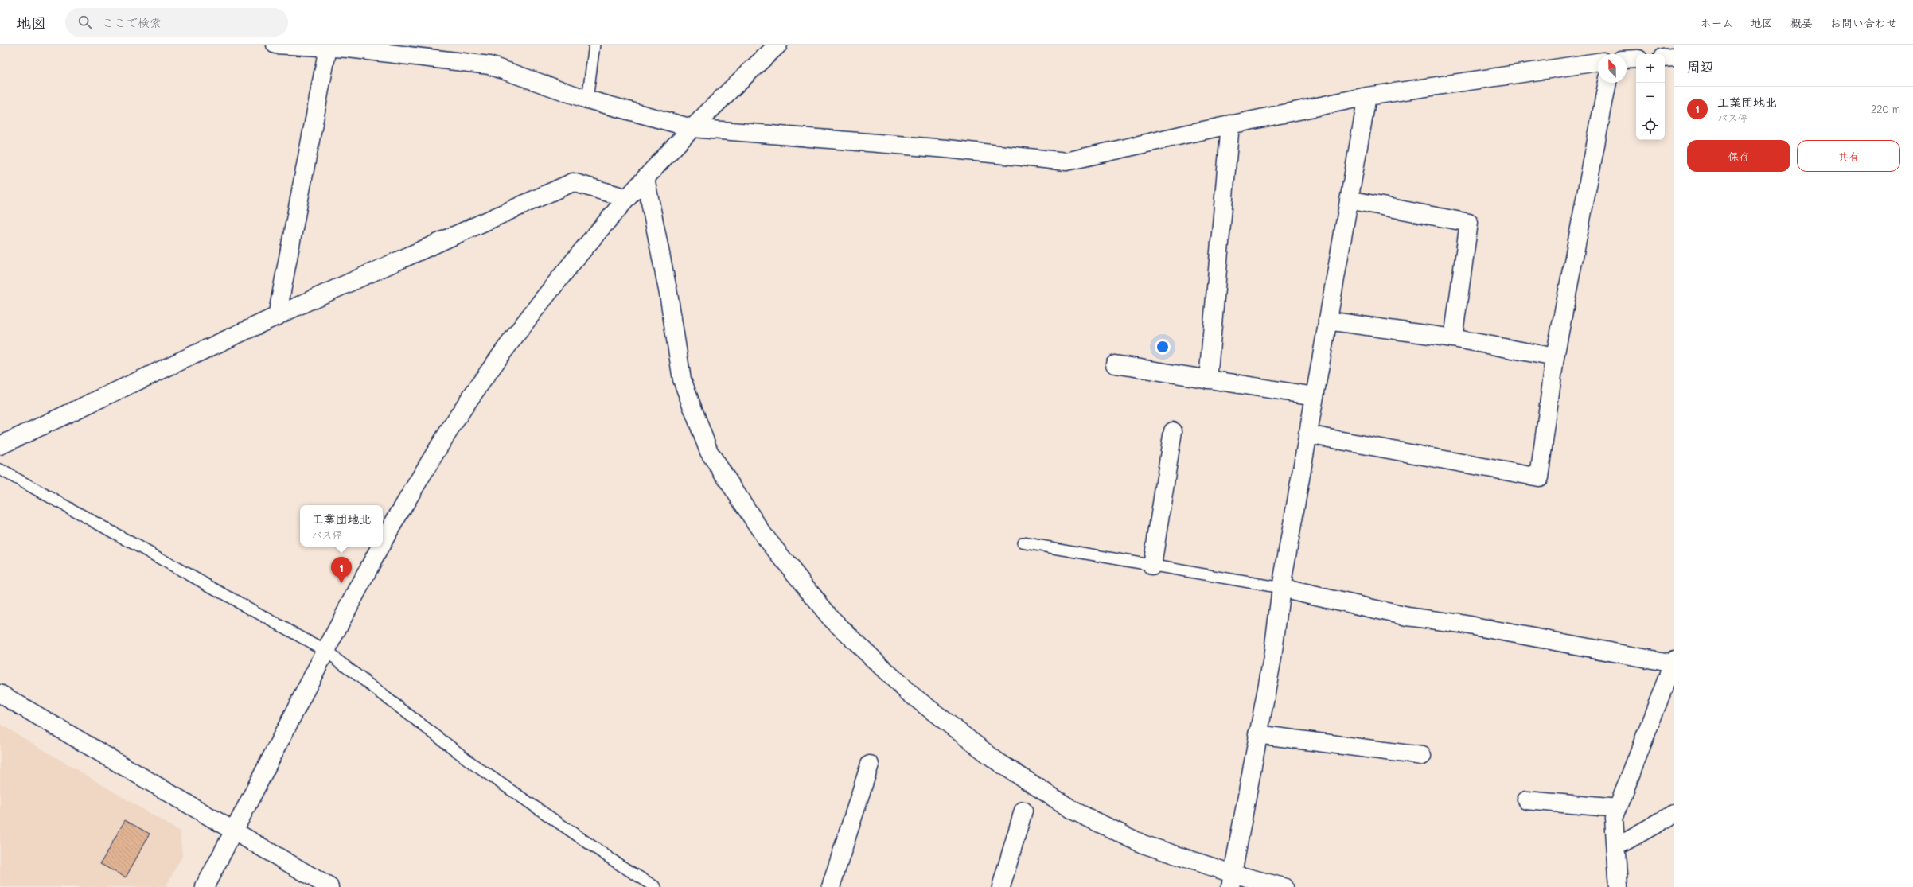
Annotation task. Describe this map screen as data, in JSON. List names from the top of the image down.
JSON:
{
  "north": "top",
  "page": {
    "header": "地図",
    "search": "ここで検索",
    "nav": [
      "ホーム",
      "地図",
      "概要",
      "お問い合わせ"
    ],
    "heading": "周辺",
    "map_buttons": ["+", "−"],
    "list": [
      {
        "mark": "1",
        "name": "工業団地北",
        "note": "バス停",
        "value": "220 m"
      }
    ],
    "buttons": ["保存", "共有"],
    "popup": ["工業団地北", "バス停"],
    "pins": "1"
  }
}
